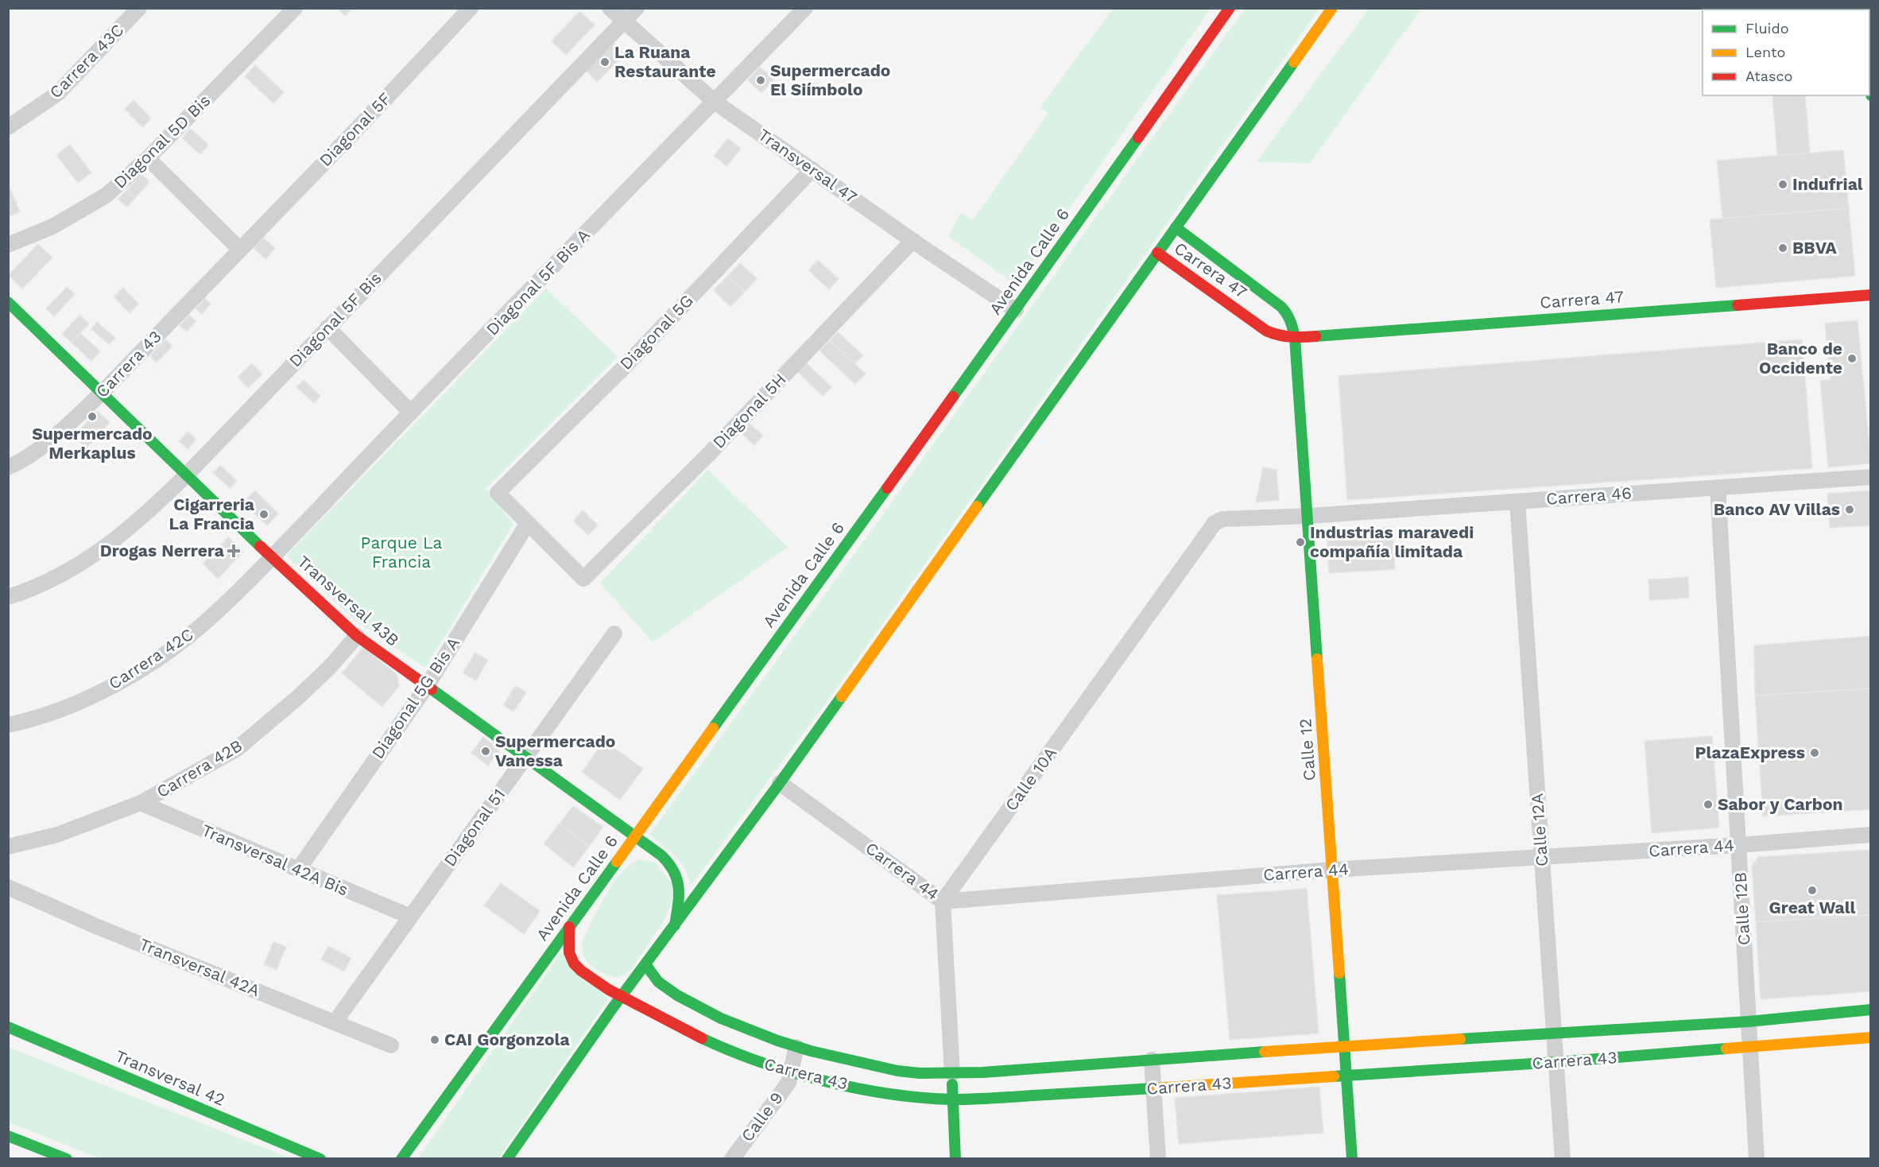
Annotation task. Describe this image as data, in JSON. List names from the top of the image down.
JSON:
{
  "streets": {
    "street": [
      "Carrera 43C",
      "Diagonal 5F",
      "Diagonal 5D Bis",
      "Transversal 47",
      "Avenida Calle 6",
      "Carrera 47",
      "Diagonal 5F Bis A",
      "Diagonal 5F Bis",
      "Diagonal 5G",
      "Carrera 43",
      "Diagonal 5H",
      "Carrera 46",
      "Transversal 43B",
      "Carrera 42C",
      "Diagonal 5G Bis A",
      "Calle 12",
      "Carrera 42B",
      "Calle 10A",
      "Diagonal 51",
      "Calle 12A",
      "Carrera 44",
      "Transversal 42A Bis",
      "Calle 12B",
      "Transversal 42A",
      "Transversal 42",
      "Calle 9"
    ]
  },
  "crossings": [
    ["Diagonal 5F", "Carrera 43"],
    ["Transversal 47", "Avenida Calle 6"],
    ["Transversal 47", "Diagonal 5F Bis A"],
    ["Transversal 47", "Diagonal 5F Bis"],
    ["Transversal 47", "Diagonal 5G"],
    ["Transversal 47", "Diagonal 5H"],
    ["Avenida Calle 6", "Carrera 43"],
    ["Avenida Calle 6", "Transversal 43B"],
    ["Carrera 47", "Calle 12"],
    ["Diagonal 5F Bis A", "Transversal 43B"],
    ["Diagonal 5F Bis A", "Carrera 42C"],
    ["Diagonal 5F Bis", "Transversal 43B"],
    ["Diagonal 5G", "Diagonal 5H"],
    ["Diagonal 5G", "Diagonal 5G Bis A"],
    ["Carrera 43", "Transversal 43B"],
    ["Carrera 43", "Calle 12"],
    ["Carrera 43", "Calle 12A"],
    ["Carrera 43", "Calle 12B"],
    ["Carrera 43", "Calle 9"],
    ["Diagonal 5H", "Diagonal 5G Bis A"],
    ["Carrera 46", "Calle 12"],
    ["Carrera 46", "Calle 10A"],
    ["Carrera 46", "Calle 12A"],
    ["Carrera 46", "Calle 12B"],
    ["Transversal 43B", "Carrera 42C"],
    ["Transversal 43B", "Diagonal 5G Bis A"],
    ["Transversal 43B", "Carrera 42B"],
    ["Transversal 43B", "Diagonal 51"],
    ["Diagonal 5G Bis A", "Transversal 42A Bis"],
    ["Calle 12", "Calle 10A"],
    ["Calle 12", "Carrera 44"],
    ["Carrera 42B", "Transversal 42A Bis"],
    ["Calle 10A", "Carrera 44"],
    ["Diagonal 51", "Transversal 42A Bis"],
    ["Diagonal 51", "Transversal 42A"],
    ["Calle 12A", "Carrera 44"],
    ["Carrera 44", "Calle 12B"]
  ],
  "parks": ["Parque La Francia"],
  "places": {
    "other": [
      "La Ruana Restaurante",
      "Supermercado El Siímbolo",
      "Indufrial",
      "BBVA",
      "Banco de Occidente",
      "Supermercado Merkaplus",
      "Banco AV Villas",
      "Cigarreria La Francia",
      "Industrias maravedi compañía limitada",
      "Supermercado Vanessa",
      "PlazaExpress",
      "Sabor y Carbon",
      "Great Wall",
      "CAI Gorgonzola"
    ],
    "health": ["Drogas Nerrera"]
  },
  "legend": ["Fluido", "Lento", "Atasco"]
}
